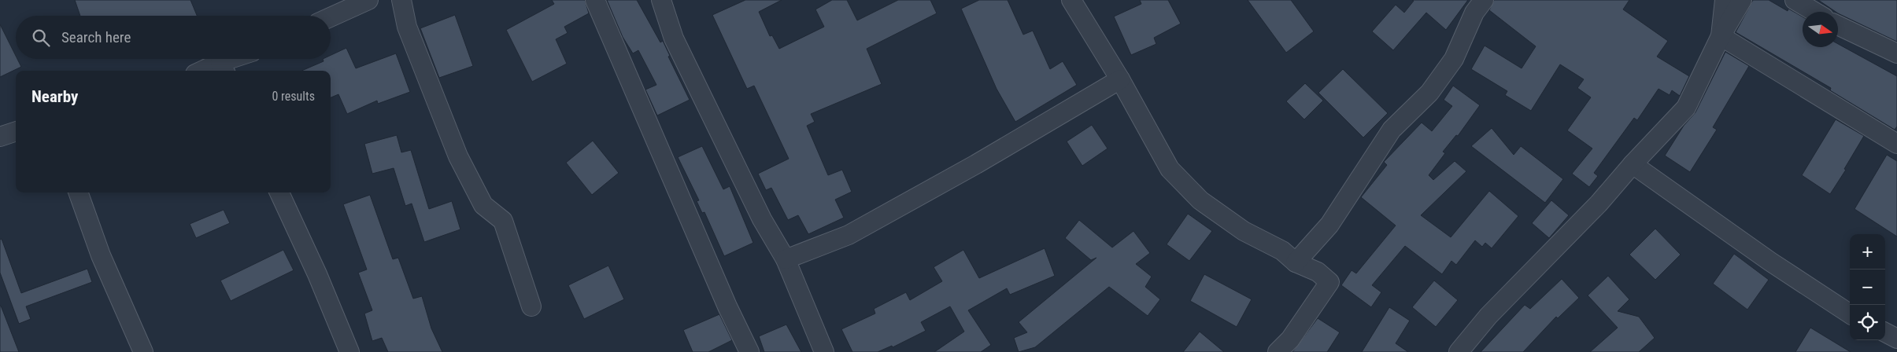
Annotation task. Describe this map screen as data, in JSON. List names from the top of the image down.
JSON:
{
  "north": "right",
  "page": {
    "search": "Search here",
    "heading": ["Nearby", "0 results"],
    "map_buttons": ["+", "−"]
  }
}
